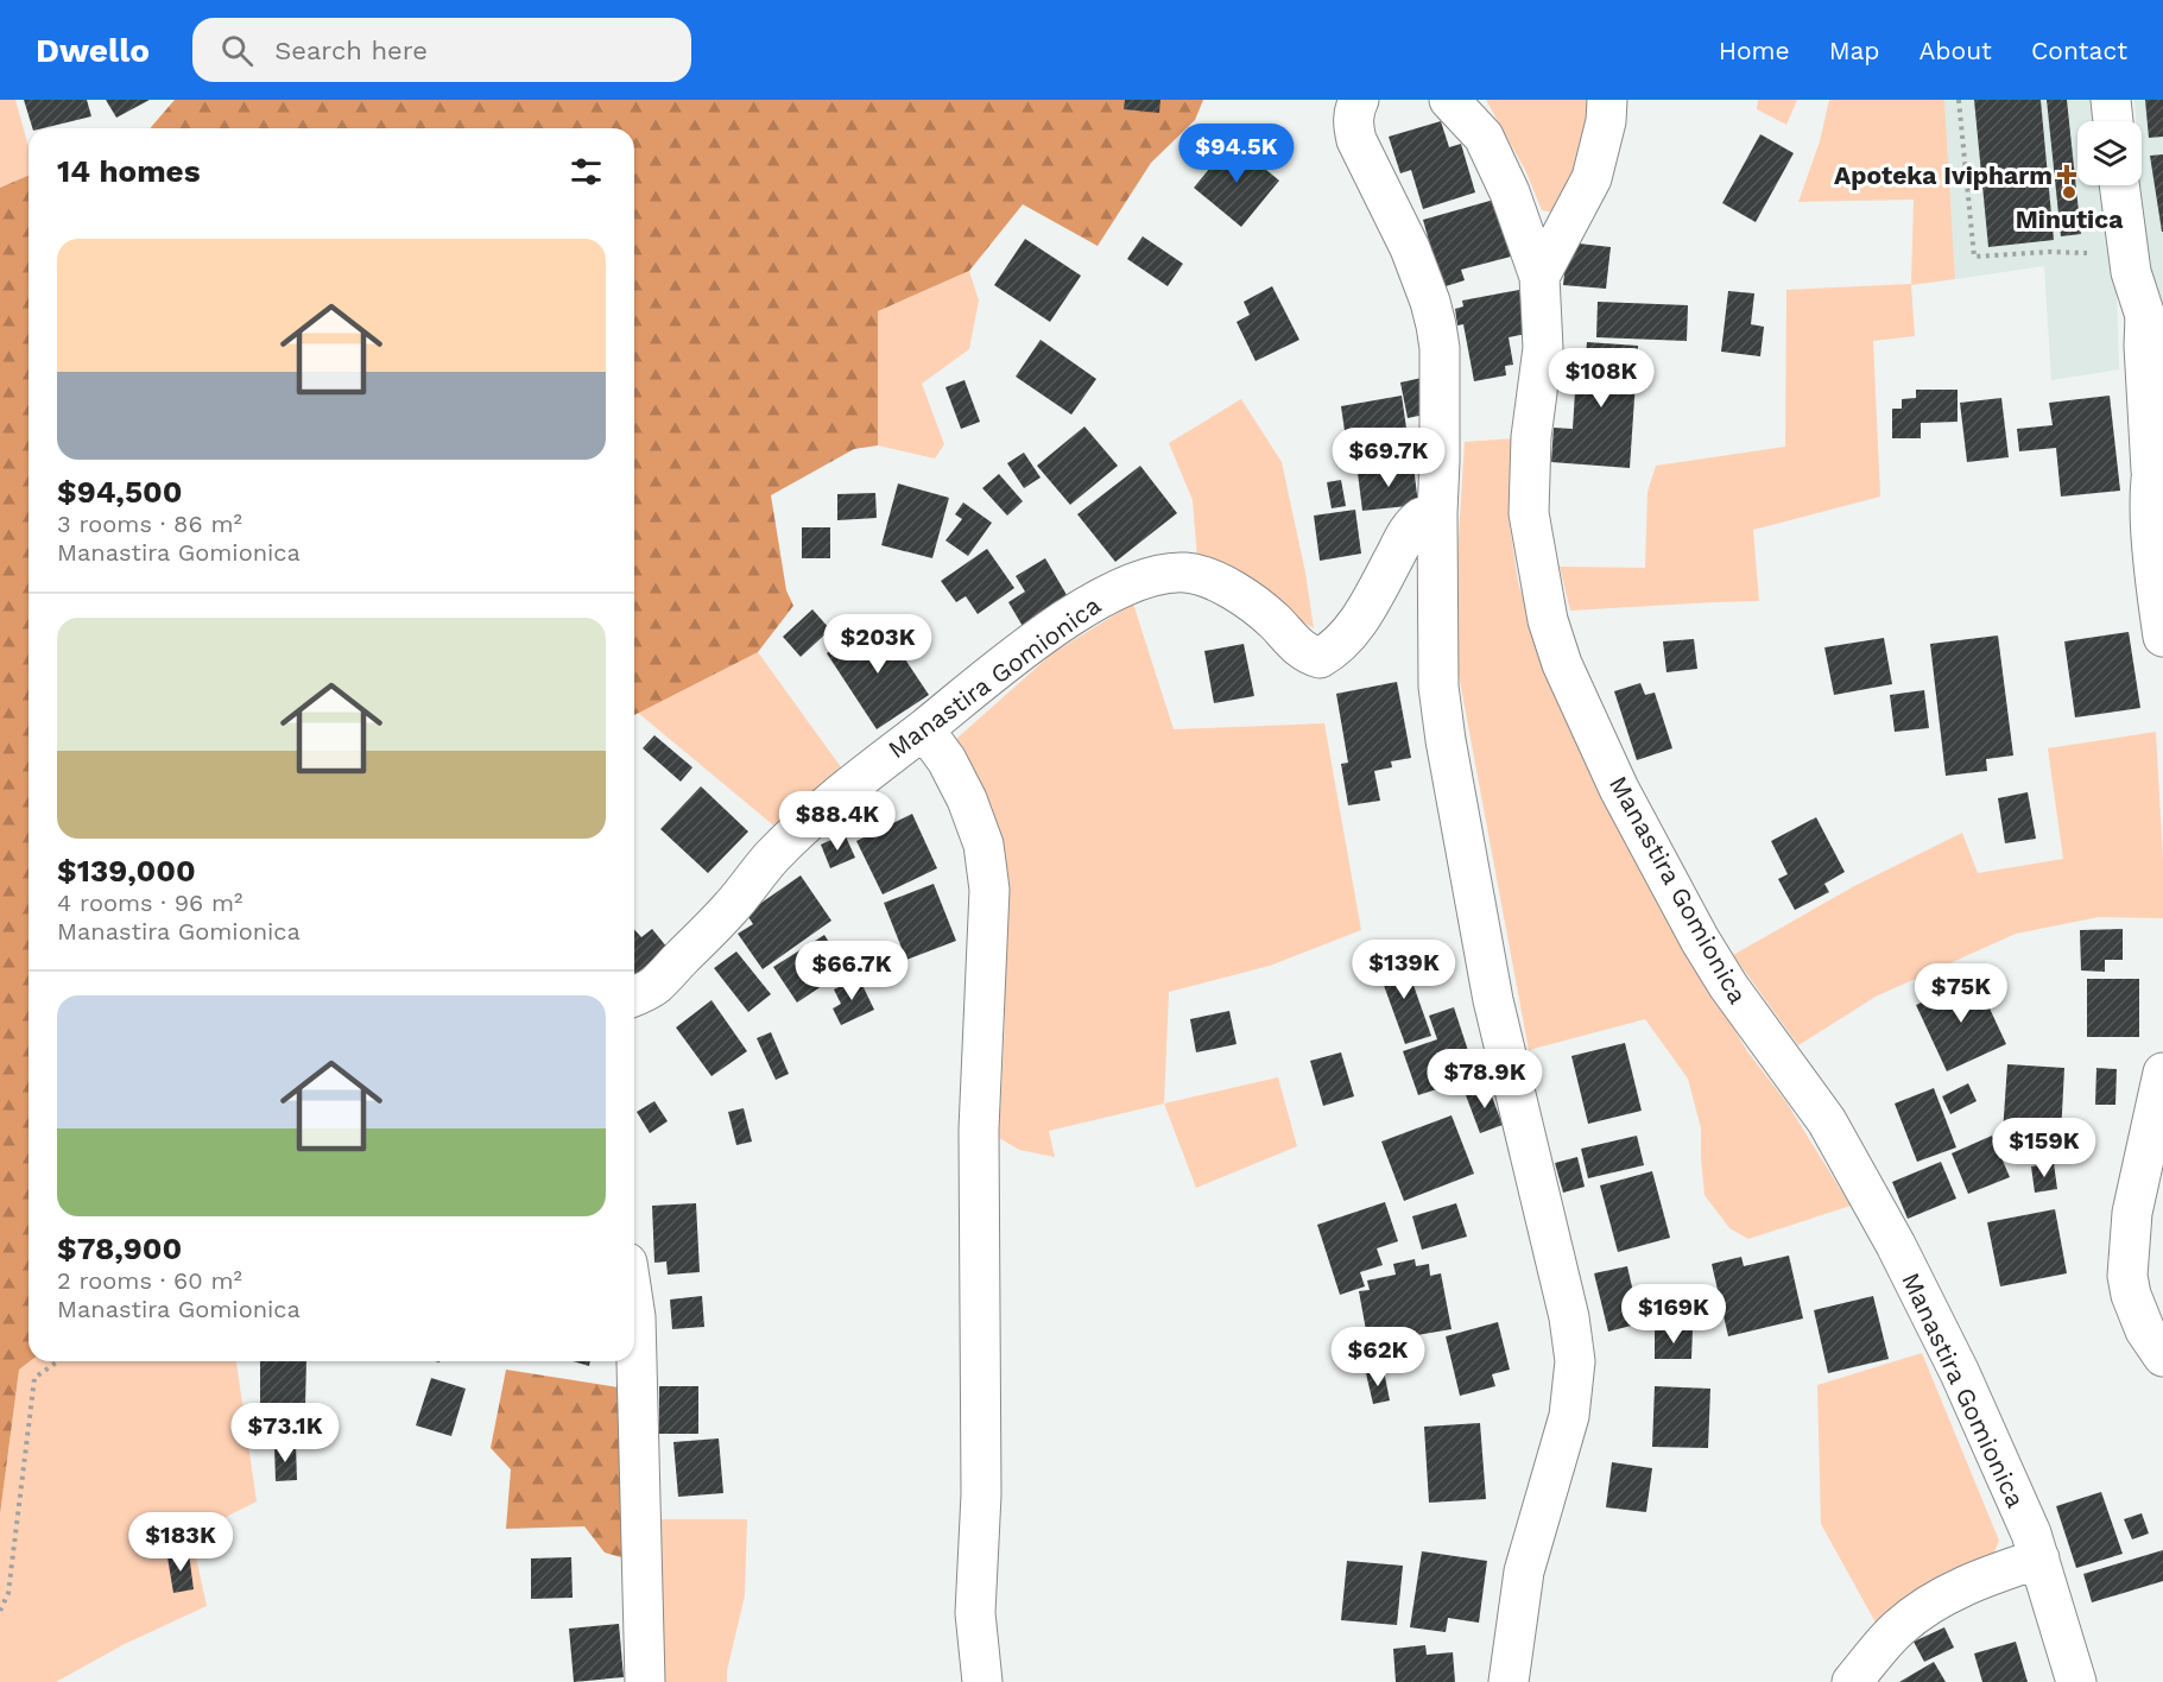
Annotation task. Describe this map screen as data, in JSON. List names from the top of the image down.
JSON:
{
  "streets": {
    "street": ["Manastira Gomionica"]
  },
  "places": {
    "health": ["Apoteka Ivipharm"],
    "other": ["Minutica"]
  },
  "page": {
    "header": "Dwello",
    "search": "Search here",
    "nav": [
      "Home",
      "Map",
      "About",
      "Contact"
    ],
    "price": [
      "$94.5K",
      "$108K",
      "$69.7K",
      "$203K",
      "$88.4K",
      "$139K",
      "$66.7K",
      "$75K",
      "$78.9K",
      "$159K",
      "$169K",
      "$62K",
      "$73.1K",
      "$183K"
    ],
    "heading": "14 homes",
    "list": [
      {
        "name": "$94,500",
        "note": "3 rooms · 86 m² · Manastira Gomionica"
      },
      {
        "name": "$139,000",
        "note": "4 rooms · 96 m² · Manastira Gomionica"
      },
      {
        "name": "$78,900",
        "note": "2 rooms · 60 m² · Manastira Gomionica"
      }
    ]
  }
}
